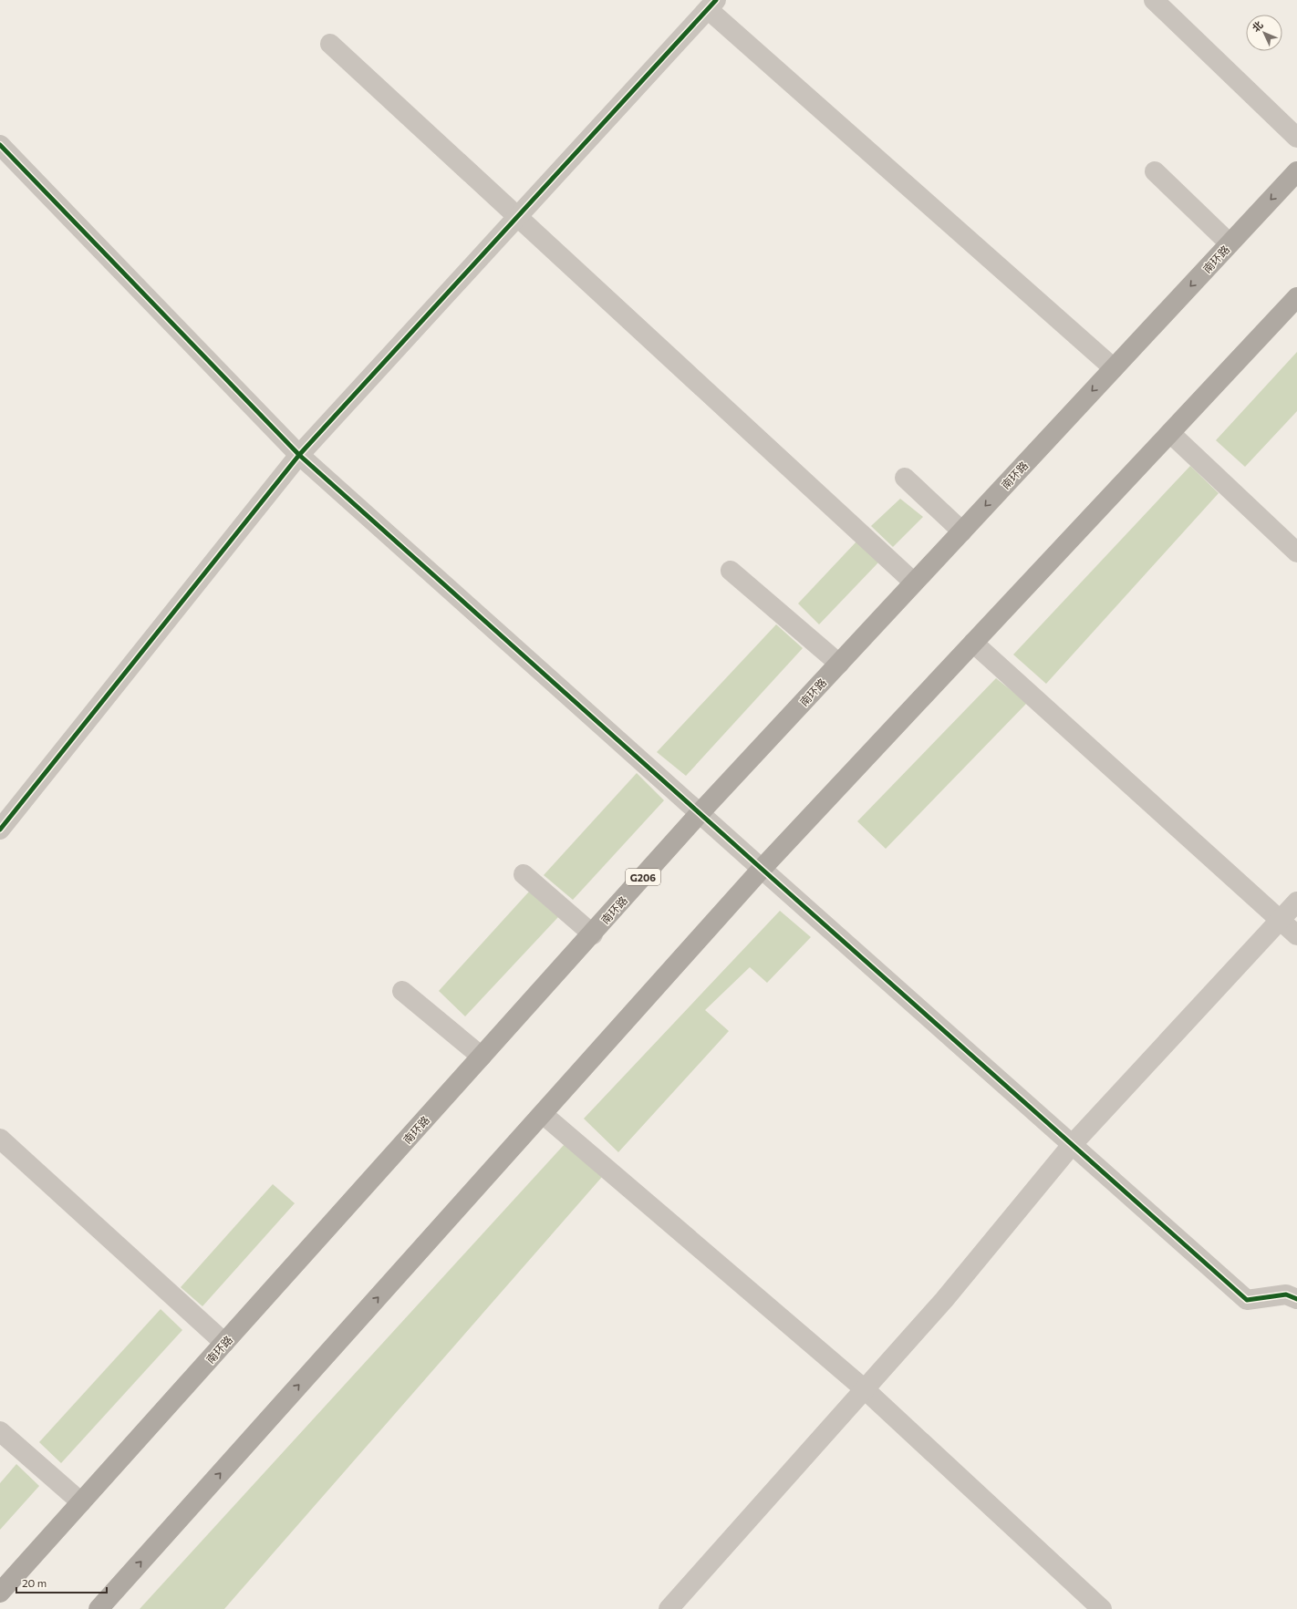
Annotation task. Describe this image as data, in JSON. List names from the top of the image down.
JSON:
{
  "streets": {
    "highway": ["南环路", "G206"]
  },
  "scale_bar": "20 m",
  "north": "top left"
}
